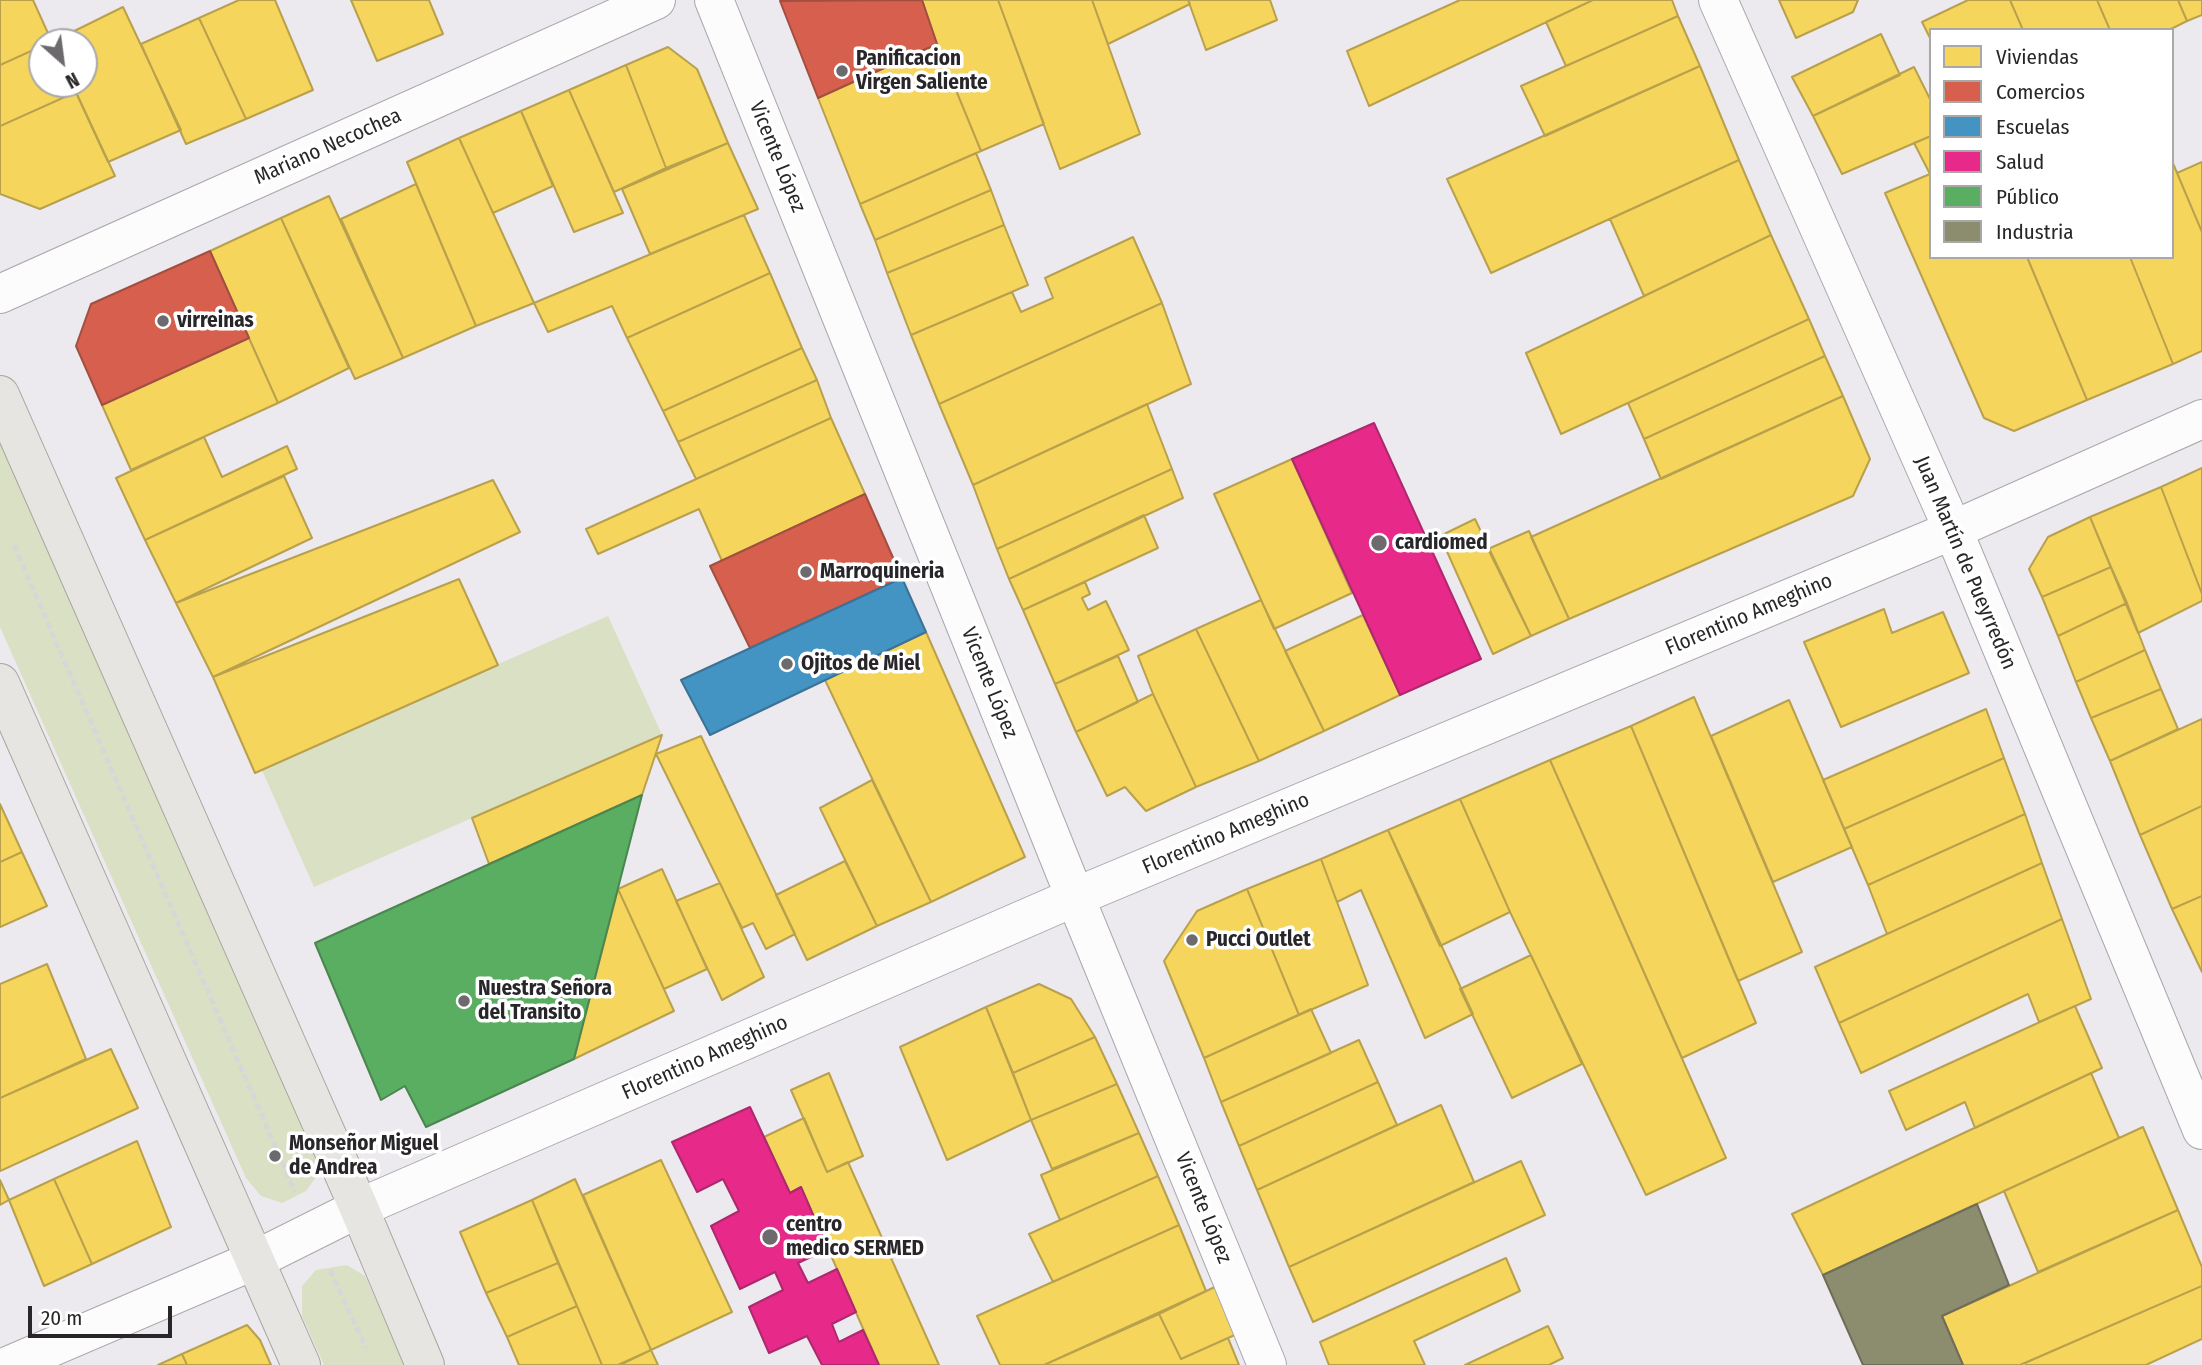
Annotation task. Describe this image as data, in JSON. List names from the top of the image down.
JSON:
{
  "streets": {
    "street": [
      "Mariano Necochea",
      "Vicente López",
      "Juan Martín de Pueyrredón",
      "Florentino Ameghino"
    ]
  },
  "crossings": [
    ["Vicente López", "Florentino Ameghino"],
    ["Juan Martín de Pueyrredón", "Florentino Ameghino"]
  ],
  "places": [
    "Panificacion Virgen Saliente",
    "virreinas",
    "cardiomed",
    "Marroquineria",
    "Ojitos de Miel",
    "Pucci Outlet",
    "Nuestra Señora del Transito",
    "Monseñor Miguel de Andrea",
    "centro medico SERMED"
  ],
  "legend": [
    "Viviendas",
    "Comercios",
    "Escuelas",
    "Salud",
    "Público",
    "Industria"
  ],
  "scale_bar": "20 m",
  "north": "bottom right"
}
